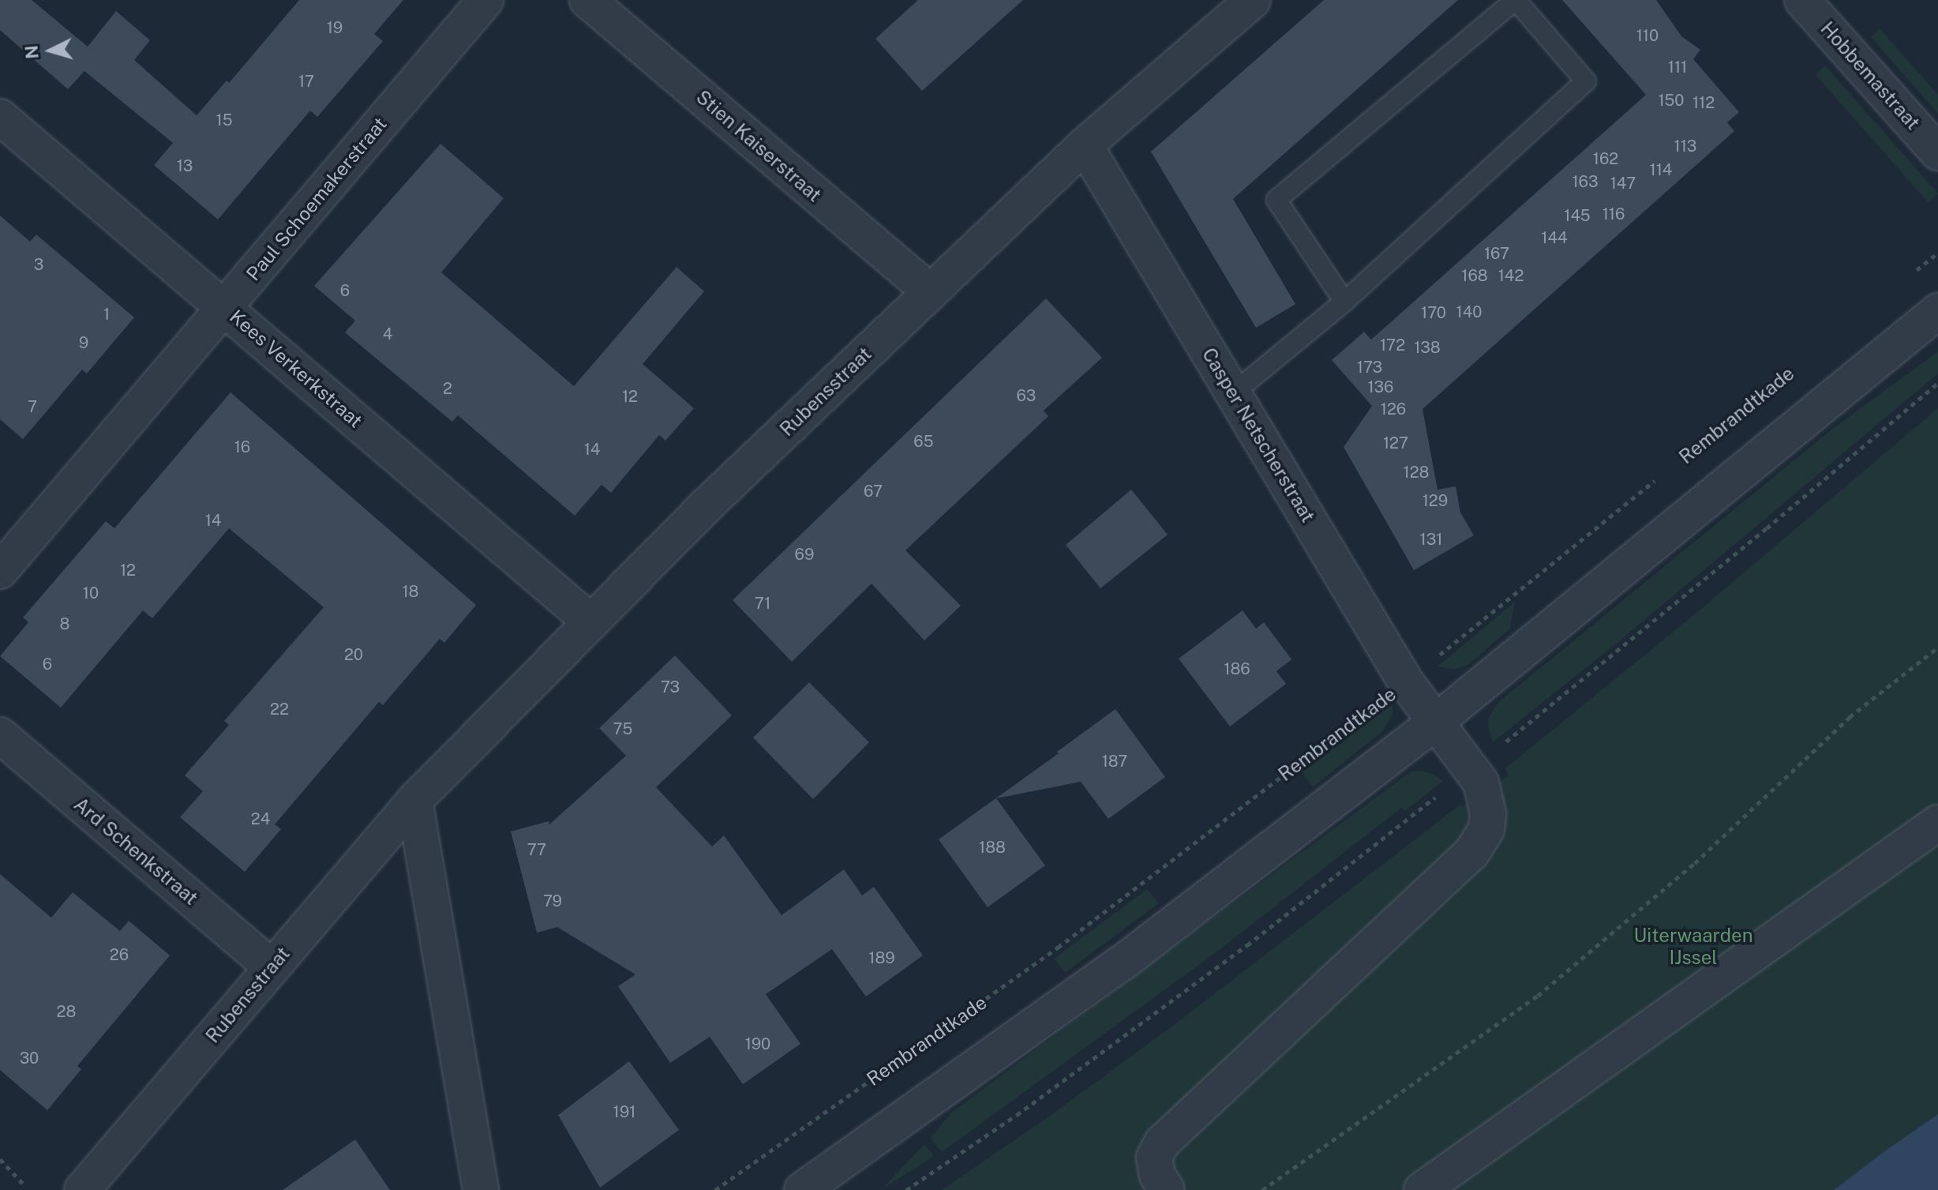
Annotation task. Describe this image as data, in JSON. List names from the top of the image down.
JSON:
{
  "streets": {
    "street": [
      "Hobbemastraat",
      "Stien Kaiserstraat",
      "Paul Schoemakerstraat",
      "Kees Verkerkstraat",
      "Rubensstraat",
      "Casper Netscherstraat",
      "Ard Schenkstraat"
    ],
    "path": ["Rembrandtkade"]
  },
  "crossings": [
    ["Stien Kaiserstraat", "Rubensstraat"],
    ["Paul Schoemakerstraat", "Kees Verkerkstraat"],
    ["Kees Verkerkstraat", "Rubensstraat"],
    ["Rubensstraat", "Casper Netscherstraat"],
    ["Rubensstraat", "Ard Schenkstraat"],
    ["Rembrandtkade", "Casper Netscherstraat"]
  ],
  "parks": ["Uiterwaarden IJssel"],
  "house_numbers": [
    "19",
    "110",
    "111",
    "17",
    "150",
    "112",
    "15",
    "113",
    "162",
    "13",
    "114",
    "163",
    "147",
    "116",
    "145",
    "144",
    "167",
    "3",
    "168",
    "142",
    "6",
    "140",
    "170",
    "1",
    "4",
    "9",
    "172",
    "138",
    "173",
    "136",
    "2",
    "63",
    "12",
    "7",
    "126",
    "65",
    "127",
    "16",
    "14",
    "128",
    "67",
    "129",
    "14",
    "131",
    "69",
    "12",
    "18",
    "10",
    "71",
    "8",
    "20",
    "6",
    "186",
    "73",
    "22",
    "75",
    "187",
    "24",
    "188",
    "77",
    "79",
    "26",
    "189",
    "28",
    "190",
    "30",
    "191"
  ],
  "north": "left"
}
